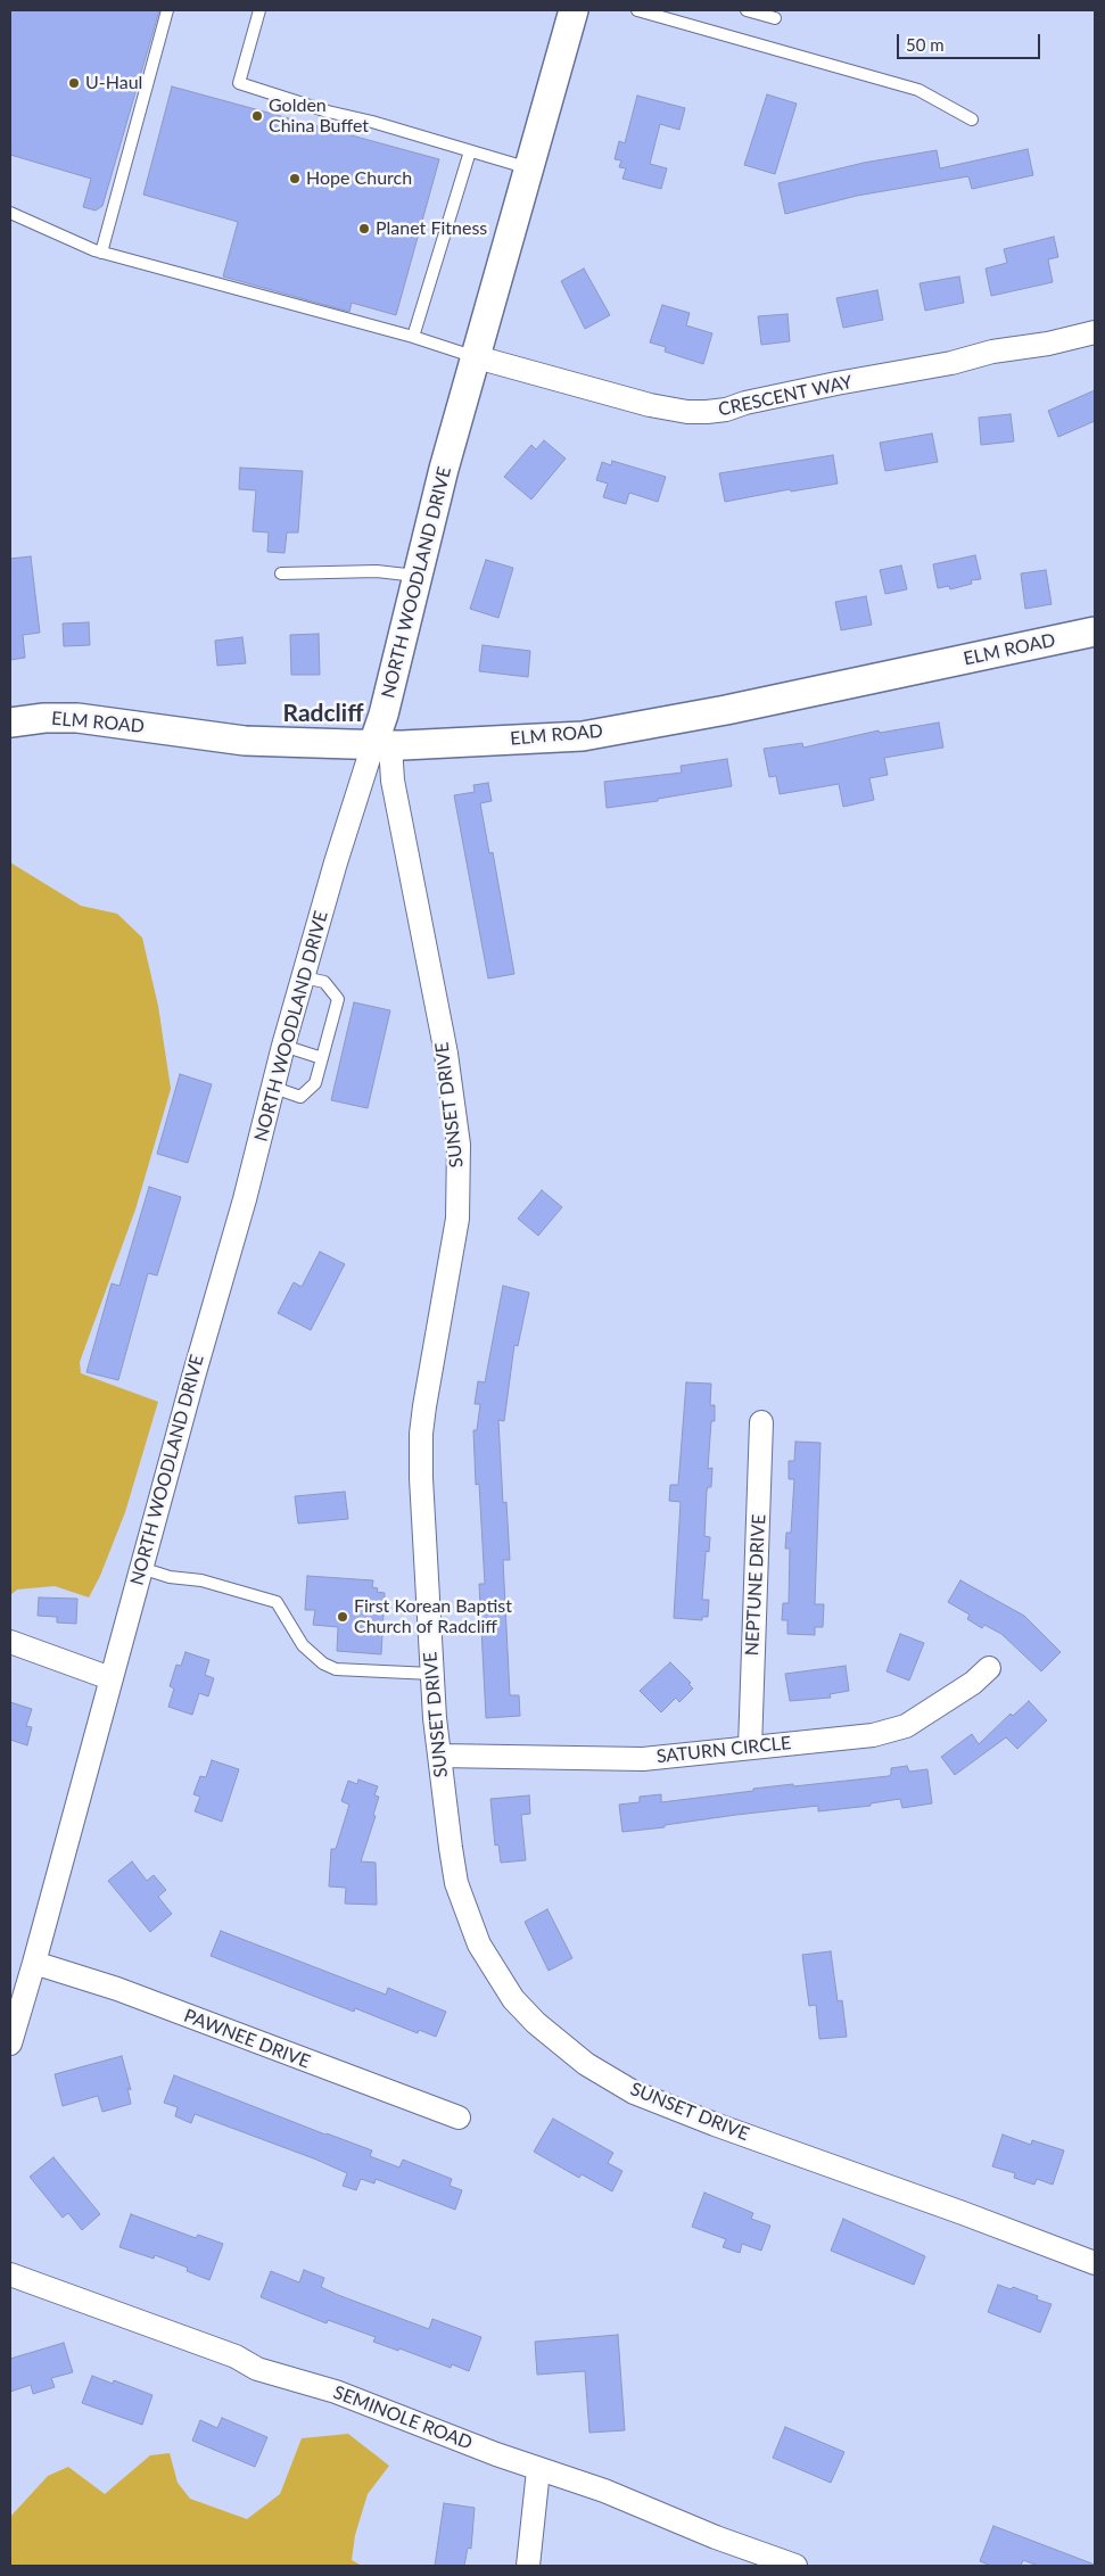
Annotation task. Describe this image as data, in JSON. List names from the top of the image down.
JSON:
{
  "streets": {
    "street": [
      "CRESCENT WAY",
      "NORTH WOODLAND DRIVE",
      "ELM ROAD",
      "SUNSET DRIVE",
      "NEPTUNE DRIVE",
      "SATURN CIRCLE",
      "PAWNEE DRIVE",
      "SEMINOLE ROAD"
    ]
  },
  "crossings": [
    ["CRESCENT WAY", "NORTH WOODLAND DRIVE"],
    ["NORTH WOODLAND DRIVE", "ELM ROAD"],
    ["NORTH WOODLAND DRIVE", "SUNSET DRIVE"],
    ["NORTH WOODLAND DRIVE", "PAWNEE DRIVE"],
    ["ELM ROAD", "SUNSET DRIVE"],
    ["SUNSET DRIVE", "SATURN CIRCLE"],
    ["NEPTUNE DRIVE", "SATURN CIRCLE"]
  ],
  "districts": ["Radcliff"],
  "places": [
    "U-Haul",
    "Golden China Buffet",
    "Hope Church",
    "Planet Fitness",
    "First Korean Baptist Church of Radcliff"
  ],
  "scale_bar": "50 m"
}
